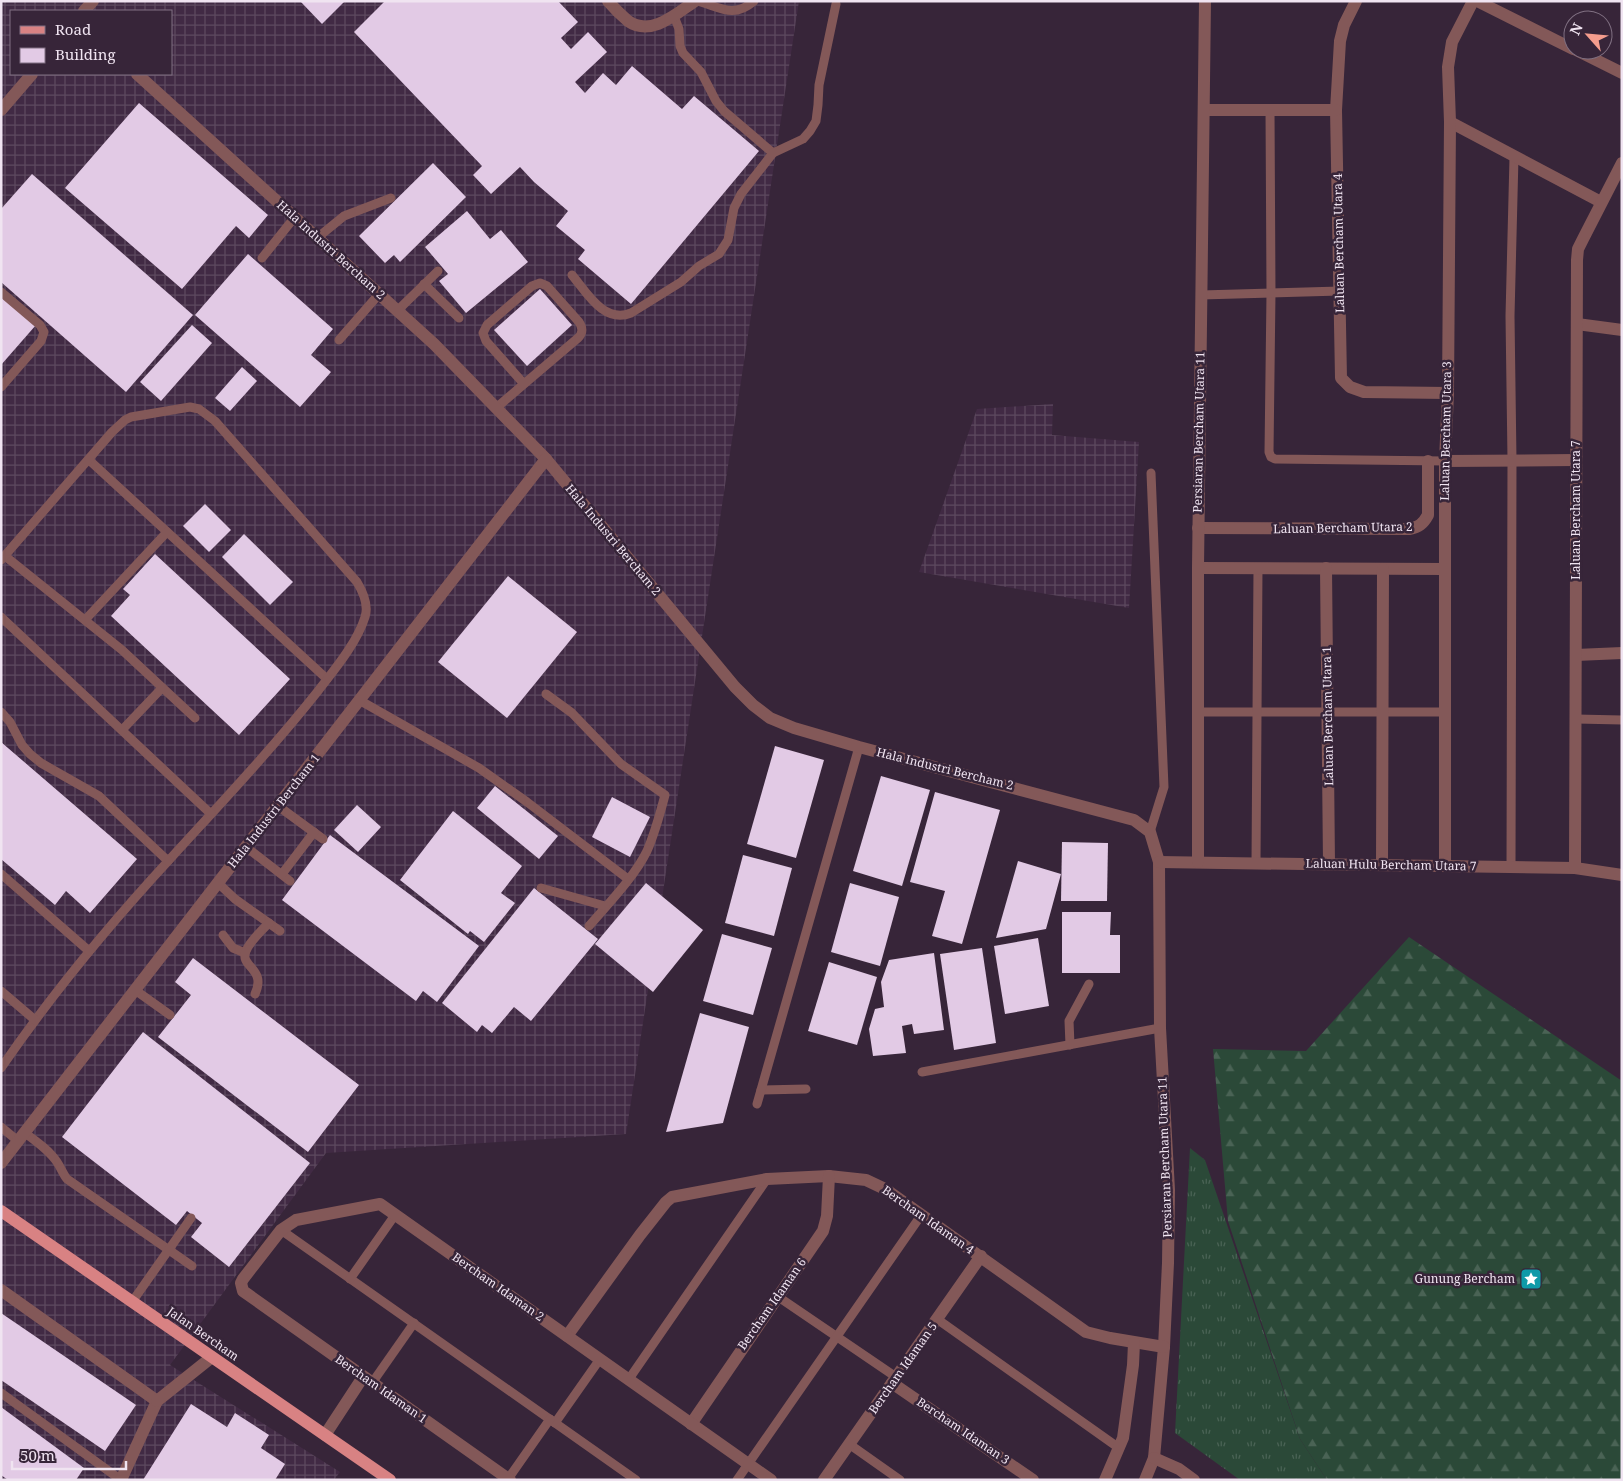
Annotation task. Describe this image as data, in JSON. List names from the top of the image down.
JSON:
{
  "streets": {
    "main road": ["Jalan Bercham"],
    "street": [
      "Laluan Bercham Utara 4",
      "Hala Industri Bercham 2",
      "Laluan Bercham Utara 3",
      "Persiaran Bercham Utara 11",
      "Laluan Bercham Utara 7",
      "Laluan Bercham Utara 2",
      "Laluan Bercham Utara 1",
      "Hala Industri Bercham 1",
      "Laluan Hulu Bercham Utara 7",
      "Bercham Idaman 4",
      "Bercham Idaman 2",
      "Bercham Idaman 6",
      "Bercham Idaman 5",
      "Bercham Idaman 1",
      "Bercham Idaman 3"
    ]
  },
  "crossings": [
    ["Laluan Bercham Utara 4", "Laluan Bercham Utara 3"],
    ["Hala Industri Bercham 2", "Hala Industri Bercham 1"],
    ["Laluan Bercham Utara 3", "Laluan Hulu Bercham Utara 7"],
    ["Persiaran Bercham Utara 11", "Laluan Bercham Utara 2"],
    ["Persiaran Bercham Utara 11", "Laluan Hulu Bercham Utara 7"],
    ["Persiaran Bercham Utara 11", "Bercham Idaman 4"],
    ["Laluan Bercham Utara 7", "Laluan Hulu Bercham Utara 7"],
    ["Laluan Bercham Utara 1", "Laluan Hulu Bercham Utara 7"],
    ["Bercham Idaman 4", "Bercham Idaman 2"],
    ["Bercham Idaman 4", "Bercham Idaman 6"],
    ["Bercham Idaman 4", "Bercham Idaman 5"],
    ["Bercham Idaman 2", "Bercham Idaman 6"],
    ["Bercham Idaman 2", "Bercham Idaman 1"],
    ["Bercham Idaman 5", "Bercham Idaman 3"]
  ],
  "places": {
    "place": ["Gunung Bercham"]
  },
  "legend": ["Road", "Building"],
  "scale_bar": "50 m",
  "north": "top left"
}
